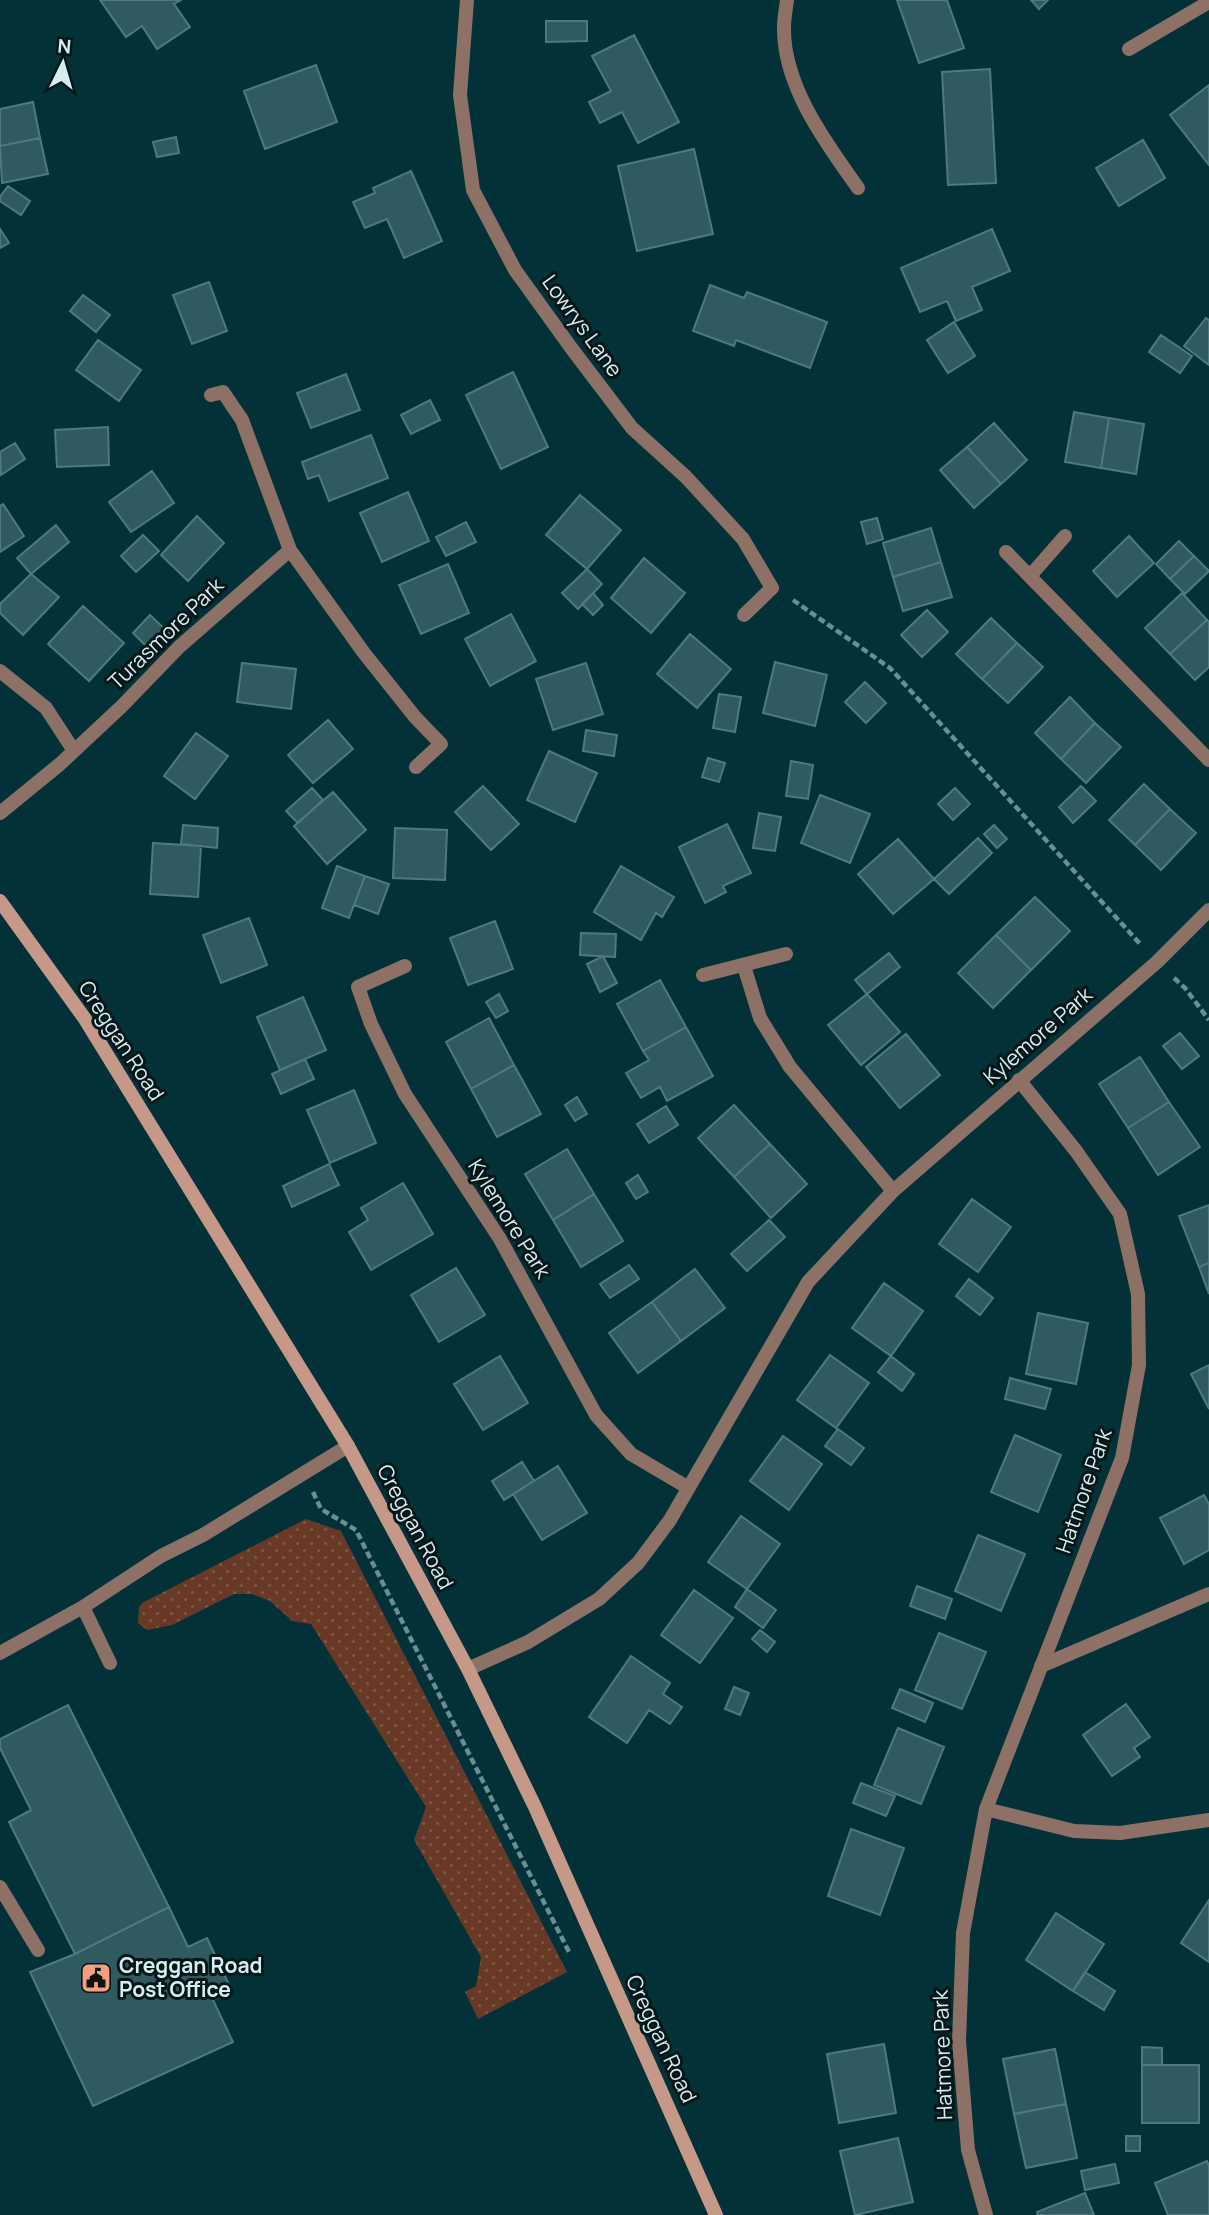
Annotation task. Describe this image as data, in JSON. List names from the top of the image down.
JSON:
{
  "streets": {
    "main road": ["Creggan Road"],
    "street": [
      "Lowrys Lane",
      "Turasmore Park",
      "Kylemore Park",
      "Hatmore Park"
    ]
  },
  "crossings": [
    ["Kylemore Park", "Creggan Road"],
    ["Kylemore Park", "Hatmore Park"]
  ],
  "places": {
    "public building": ["Creggan Road Post Office"]
  },
  "north": "top"
}
